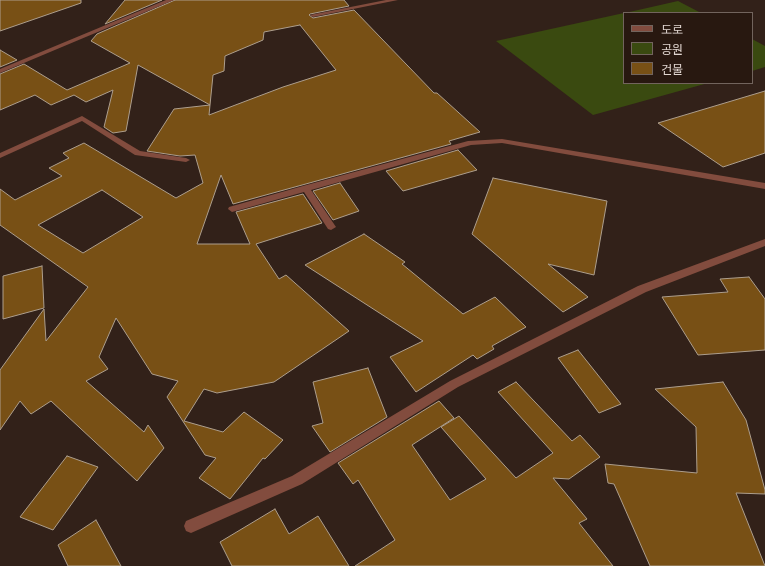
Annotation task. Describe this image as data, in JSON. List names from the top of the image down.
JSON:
{
  "legend": ["도로", "공원", "건물"]
}
